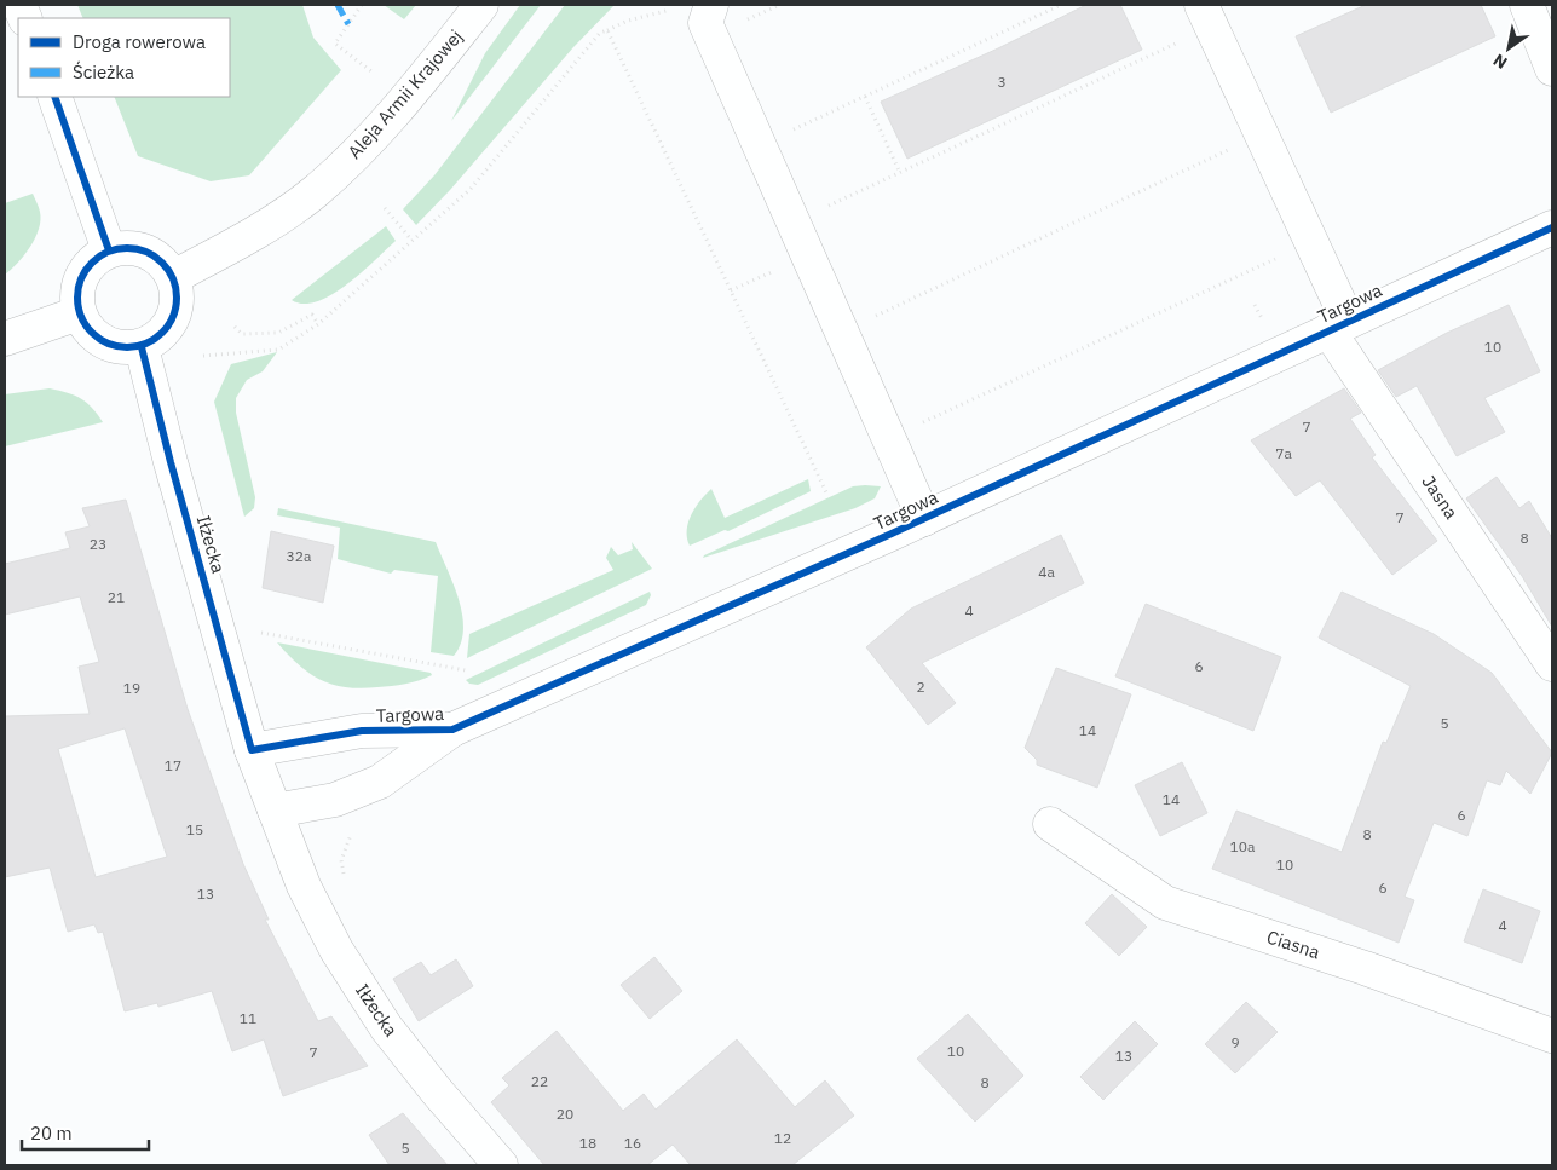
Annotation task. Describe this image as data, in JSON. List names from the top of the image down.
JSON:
{
  "streets": {
    "street": [
      "Aleja Armii Krajowej",
      "Targowa",
      "Jasna",
      "Iłżecka",
      "Ciasna"
    ]
  },
  "crossings": [
    ["Aleja Armii Krajowej", "Iłżecka"],
    ["Targowa", "Jasna"],
    ["Targowa", "Iłżecka"]
  ],
  "house_numbers": [
    "3",
    "10",
    "7",
    "7a",
    "7",
    "8",
    "23",
    "32a",
    "4a",
    "21",
    "4",
    "6",
    "2",
    "19",
    "5",
    "14",
    "17",
    "14",
    "6",
    "15",
    "8",
    "10a",
    "10",
    "6",
    "13",
    "4",
    "11",
    "9",
    "10",
    "7",
    "13",
    "22",
    "8",
    "20",
    "12",
    "18",
    "16",
    "5"
  ],
  "legend": ["Droga rowerowa", "Ścieżka"],
  "scale_bar": "20 m",
  "north": "bottom left"
}
